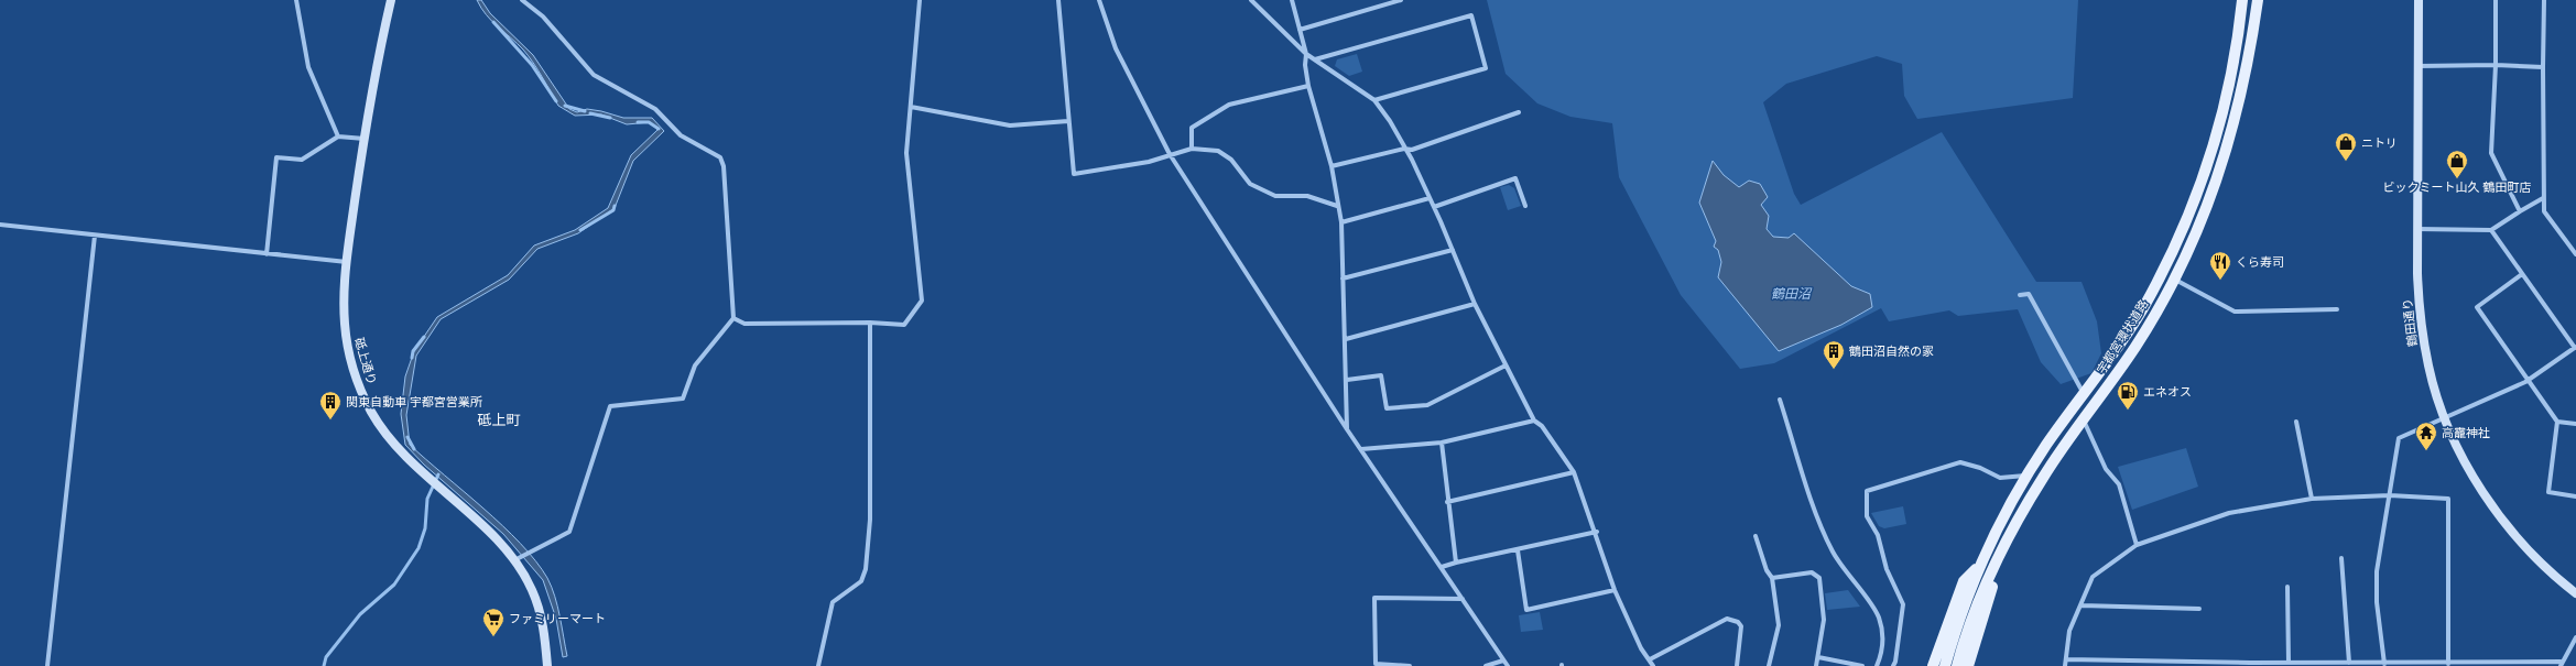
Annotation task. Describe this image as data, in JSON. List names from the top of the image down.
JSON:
{
  "streets": {
    "main road": ["宇都宮環状道路"],
    "street": ["鶴田通り", "砥上通り"]
  },
  "districts": ["砥上町"],
  "water": ["鶴田沼"],
  "places": {
    "shop": ["ニトリ", "ビックミート山久 鶴田町店"],
    "restaurant": ["くら寿司"],
    "building": ["鶴田沼自然の家", "関東自動車 宇都宮営業所"],
    "fuel station": ["エネオス"],
    "temple": ["高靇神社"],
    "supermarket": ["ファミリーマート"]
  }
}
